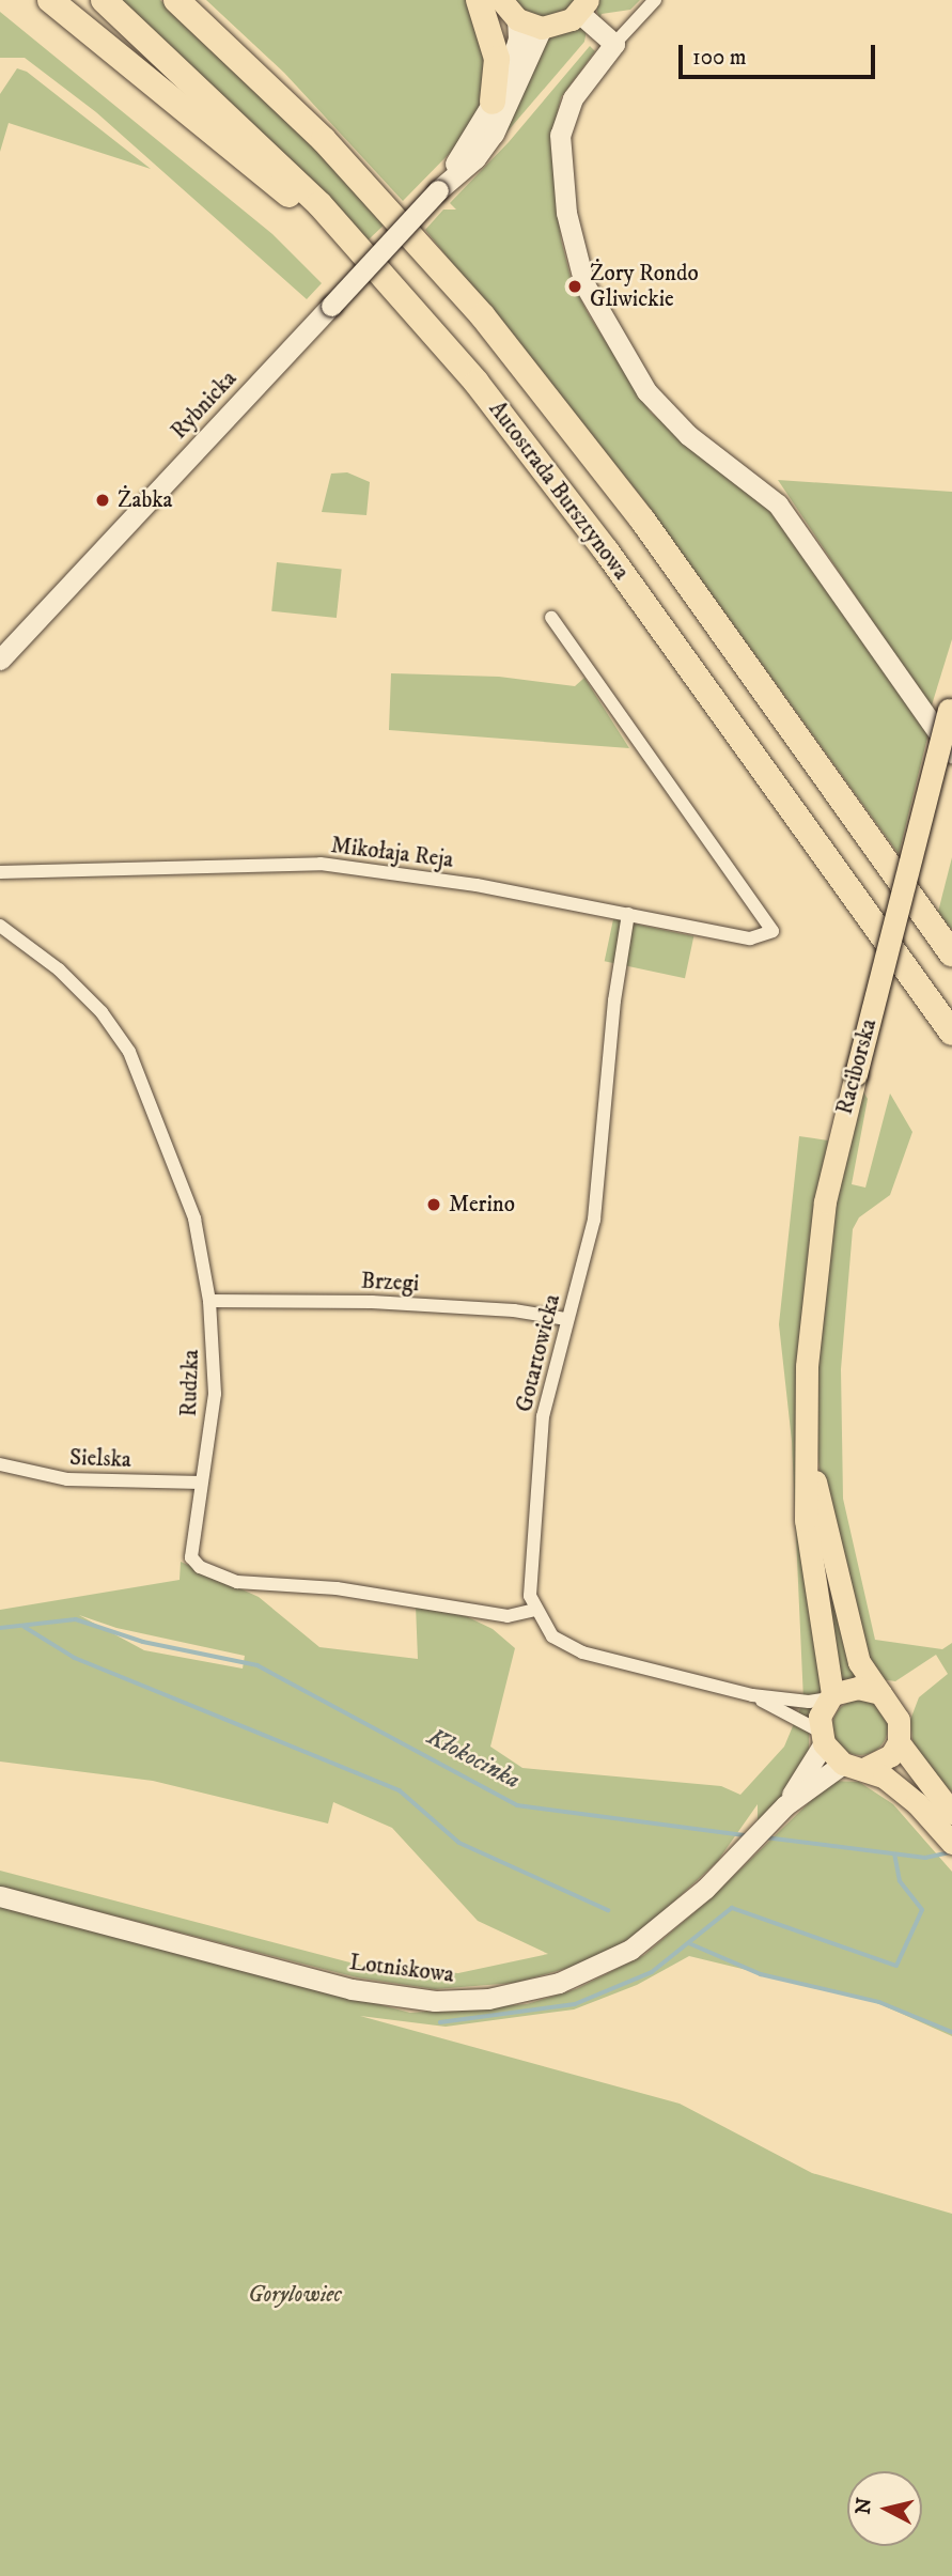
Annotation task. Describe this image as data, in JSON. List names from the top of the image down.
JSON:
{
  "streets": {
    "highway": ["Autostrada Bursztynowa"],
    "main road": ["Raciborska"],
    "street": [
      "Rybnicka",
      "Mikołaja Reja",
      "Brzegi",
      "Gotartowicka",
      "Rudzka",
      "Sielska",
      "Lotniskowa"
    ]
  },
  "crossings": [
    ["Mikołaja Reja", "Gotartowicka"],
    ["Raciborska", "Gotartowicka"],
    ["Raciborska", "Lotniskowa"],
    ["Brzegi", "Gotartowicka"],
    ["Brzegi", "Rudzka"],
    ["Gotartowicka", "Rudzka"],
    ["Gotartowicka", "Lotniskowa"],
    ["Rudzka", "Sielska"]
  ],
  "water": ["Kłokocinka"],
  "parks": ["Gorylowiec"],
  "places": ["Żory Rondo Gliwickie", "Żabka", "Merino"],
  "scale_bar": "100 m",
  "north": "left"
}
